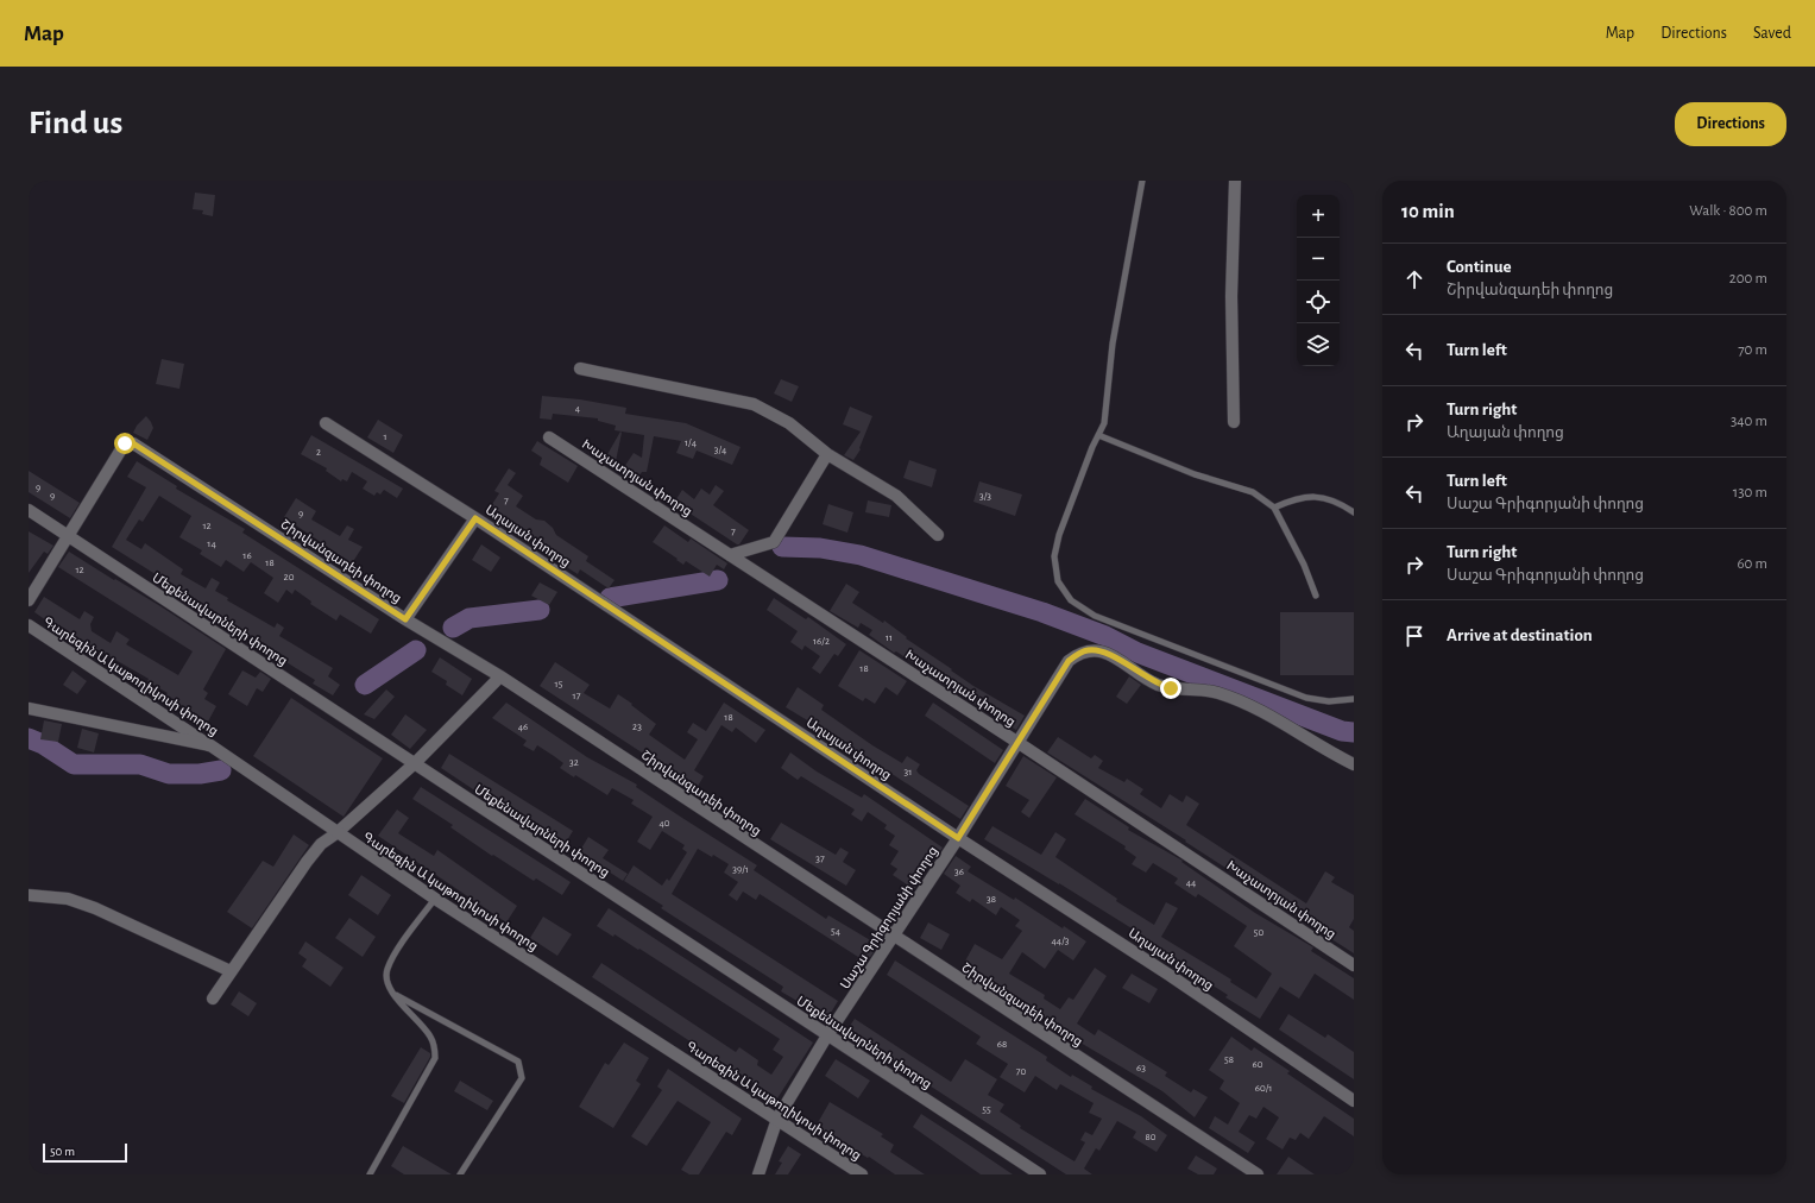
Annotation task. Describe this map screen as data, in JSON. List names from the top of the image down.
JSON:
{
  "streets": {
    "street": [
      "Խաչատրյան փողոց",
      "Աղայան փողոց",
      "Շիրվանզադեի փողոց",
      "Մեքենավարների փողոց",
      "Գարեգին Ա կաթողիկոսի փողոց",
      "Սաշա Գրիգորյանի փողոց"
    ]
  },
  "crossings": [
    ["Խաչատրյան փողոց", "Սաշա Գրիգորյանի փողոց"],
    ["Աղայան փողոց", "Սաշա Գրիգորյանի փողոց"],
    ["Շիրվանզադեի փողոց", "Մեքենավարների փողոց"],
    ["Շիրվանզադեի փողոց", "Սաշա Գրիգորյանի փողոց"],
    ["Մեքենավարների փողոց", "Սաշա Գրիգորյանի փողոց"],
    ["Գարեգին Ա կաթողիկոսի փողոց", "Սաշա Գրիգորյանի փողոց"]
  ],
  "house_numbers": [
    "4",
    "1",
    "1/4",
    "3/4",
    "2",
    "9",
    "9",
    "3/3",
    "7",
    "9",
    "12",
    "7",
    "14",
    "16",
    "18",
    "12",
    "20",
    "11",
    "16/2",
    "18",
    "15",
    "17",
    "18",
    "46",
    "23",
    "32",
    "31",
    "40",
    "37",
    "39/1",
    "36",
    "44",
    "38",
    "54",
    "50",
    "44/3",
    "68",
    "58",
    "60",
    "63",
    "70",
    "60/1",
    "55",
    "80"
  ],
  "scale_bar": "50 m",
  "page": {
    "header": "Map",
    "nav": ["Map", "Directions", "Saved"],
    "buttons": "Directions",
    "title": "Find us",
    "heading": ["10 min", "Walk · 800 m"],
    "map_buttons": ["+", "−"],
    "list": [
      ["Continue", "Շիրվանզադեի փողոց", "200 m"],
      ["Turn left", "70 m"],
      ["Turn right", "Աղայան փողոց", "340 m"],
      ["Turn left", "Սաշա Գրիգորյանի փողոց", "130 m"],
      ["Turn right", "Սաշա Գրիգորյանի փողոց", "60 m"],
      "Arrive at destination"
    ],
    "scale": "50 m"
  }
}
